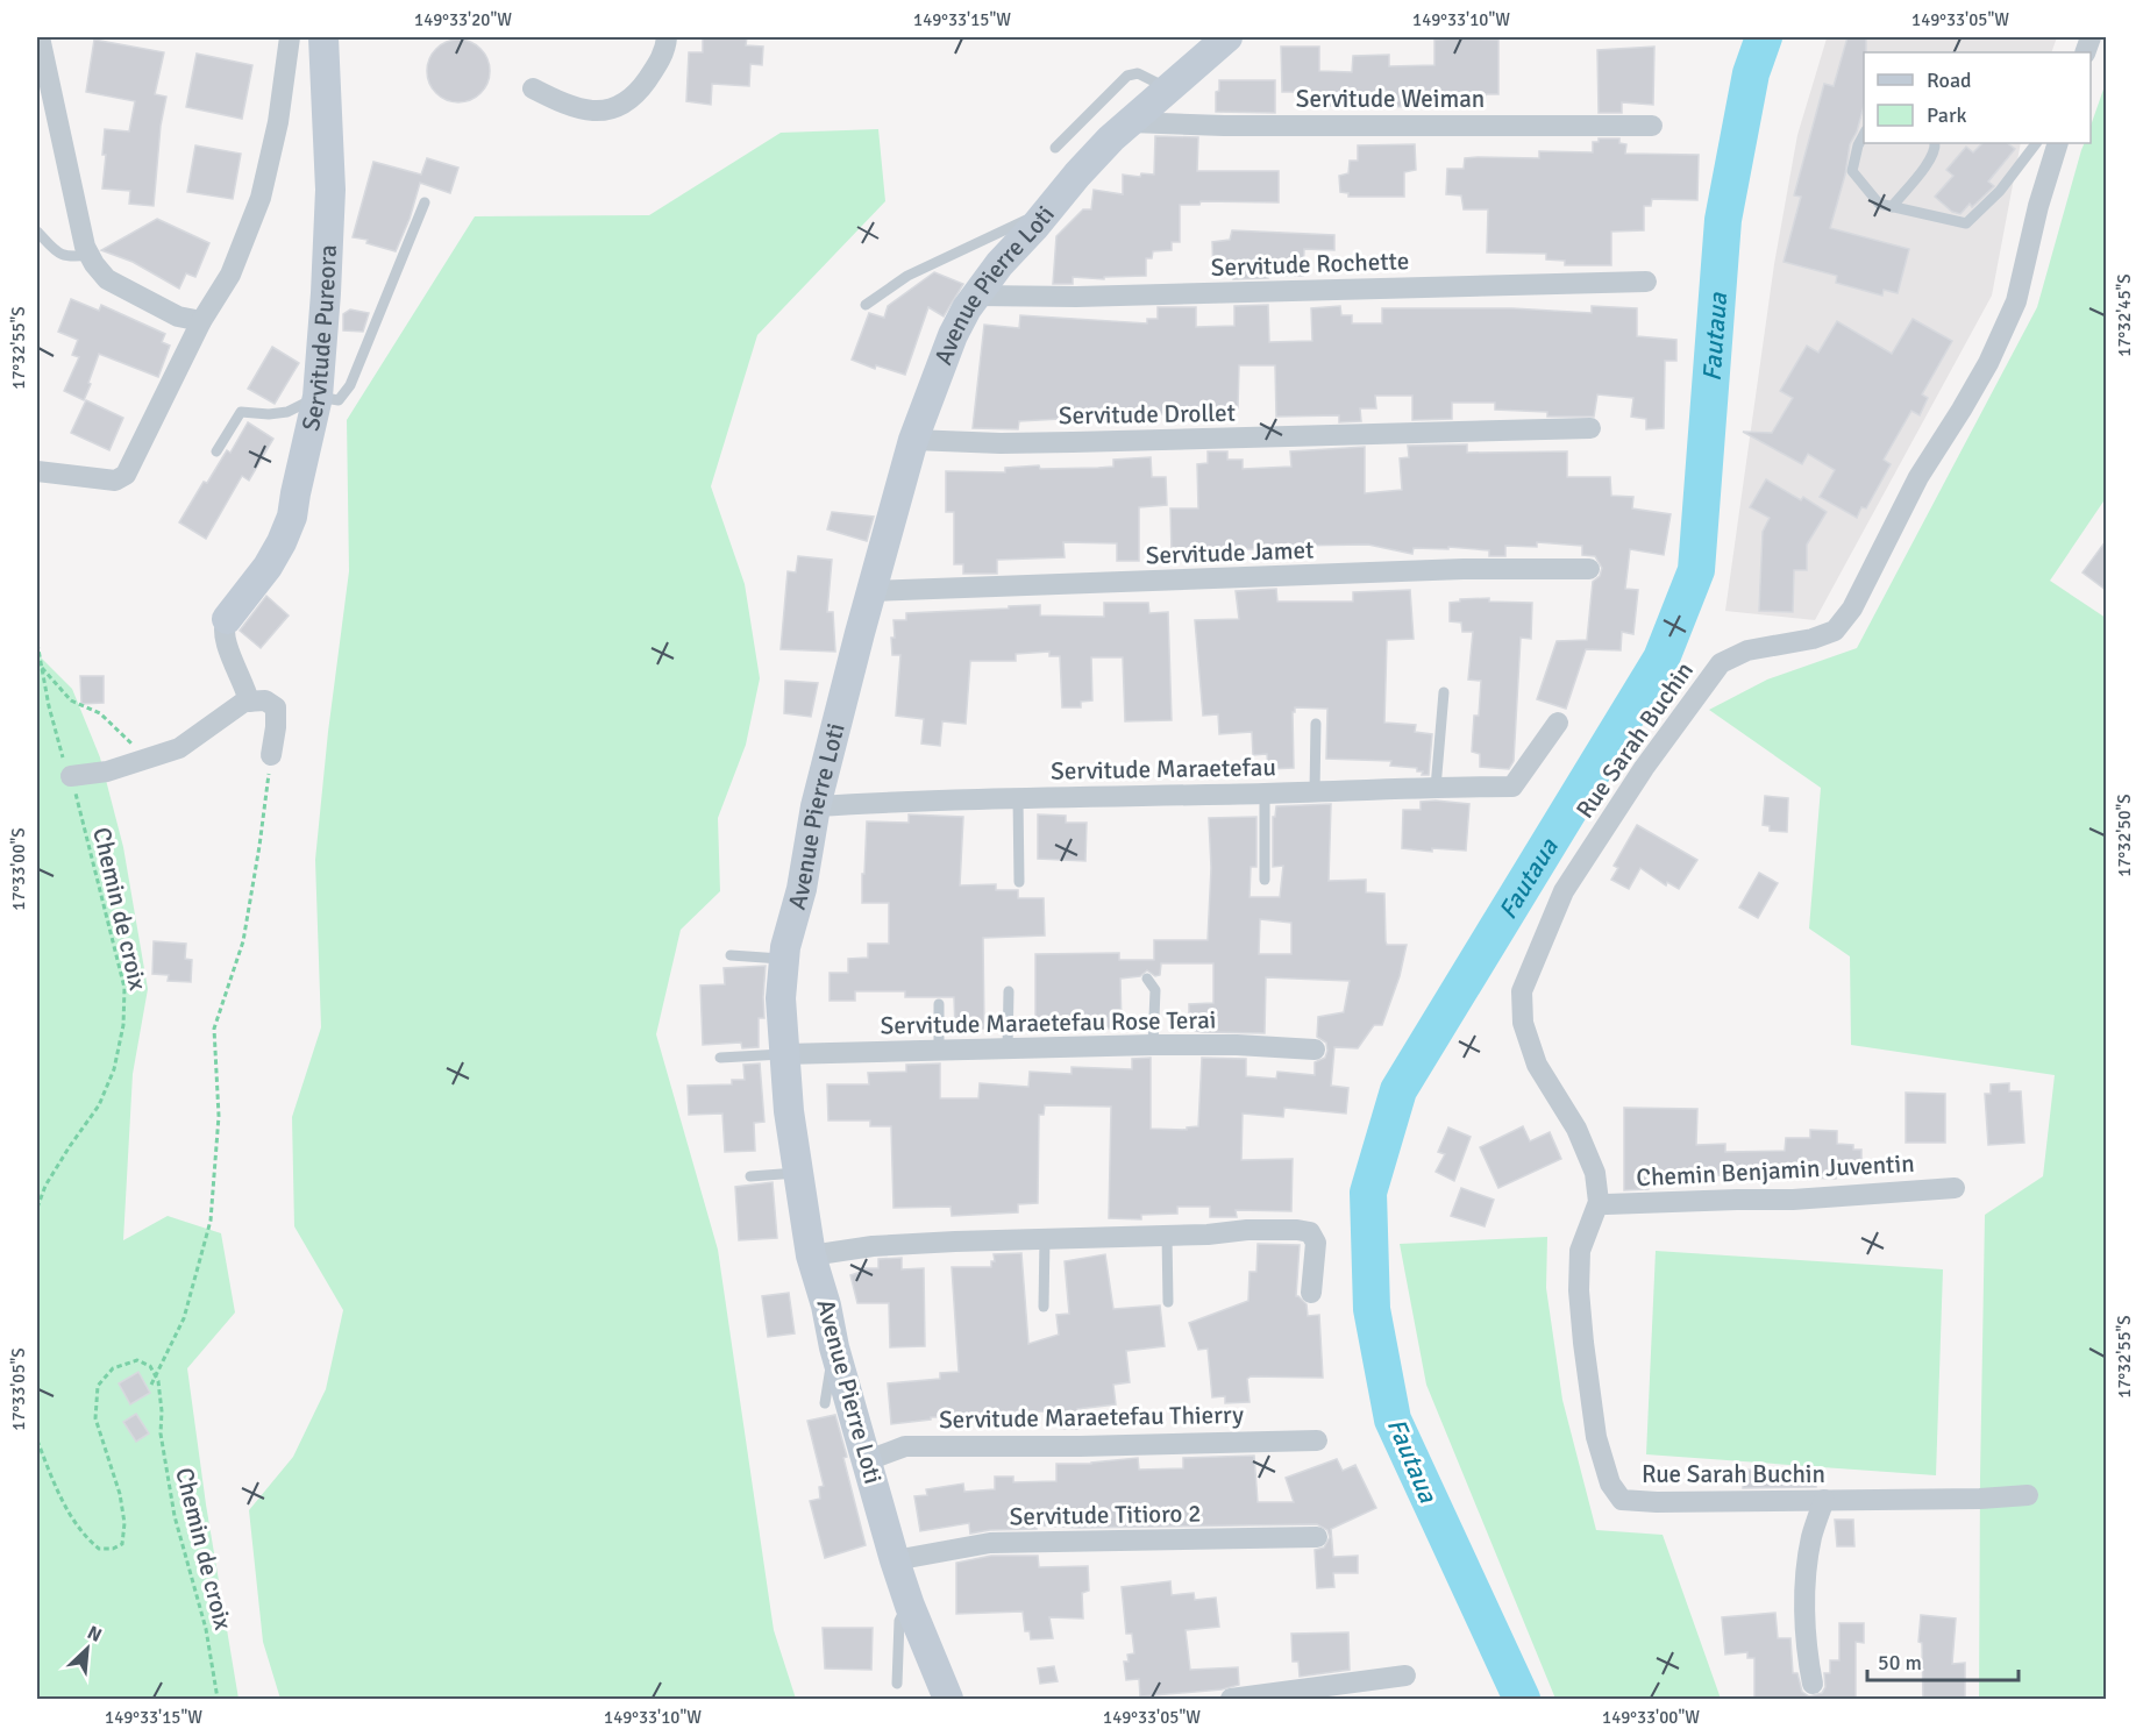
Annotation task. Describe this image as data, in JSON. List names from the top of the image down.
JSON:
{
  "streets": {
    "main road": ["Avenue Pierre Loti", "Servitude Pureora"],
    "street": [
      "Servitude Weiman",
      "Servitude Rochette",
      "Servitude Drollet",
      "Servitude Jamet",
      "Rue Sarah Buchin",
      "Servitude Maraetefau",
      "Servitude Maraetefau Rose Terai",
      "Chemin Benjamin Juventin",
      "Servitude Maraetefau Thierry",
      "Servitude Titioro 2"
    ],
    "path": ["Chemin de croix"]
  },
  "crossings": [
    ["Servitude Weiman", "Avenue Pierre Loti"],
    ["Servitude Rochette", "Avenue Pierre Loti"],
    ["Avenue Pierre Loti", "Servitude Drollet"],
    ["Avenue Pierre Loti", "Servitude Jamet"],
    ["Avenue Pierre Loti", "Servitude Maraetefau"],
    ["Avenue Pierre Loti", "Servitude Maraetefau Rose Terai"],
    ["Avenue Pierre Loti", "Servitude Maraetefau Thierry"],
    ["Avenue Pierre Loti", "Servitude Titioro 2"],
    ["Rue Sarah Buchin", "Chemin Benjamin Juventin"]
  ],
  "water": ["Fautaua"],
  "legend": ["Road", "Park"],
  "scale_bar": "50 m",
  "north": "top right",
  "coordinates": [
    "149°33'20\"W",
    "149°33'15\"W",
    "149°33'10\"W",
    "149°33'05\"W",
    "17°32'45\"S",
    "17°32'55\"S",
    "17°32'50\"S",
    "17°33'00\"S",
    "17°33'05\"S",
    "149°33'00\"W"
  ]
}
